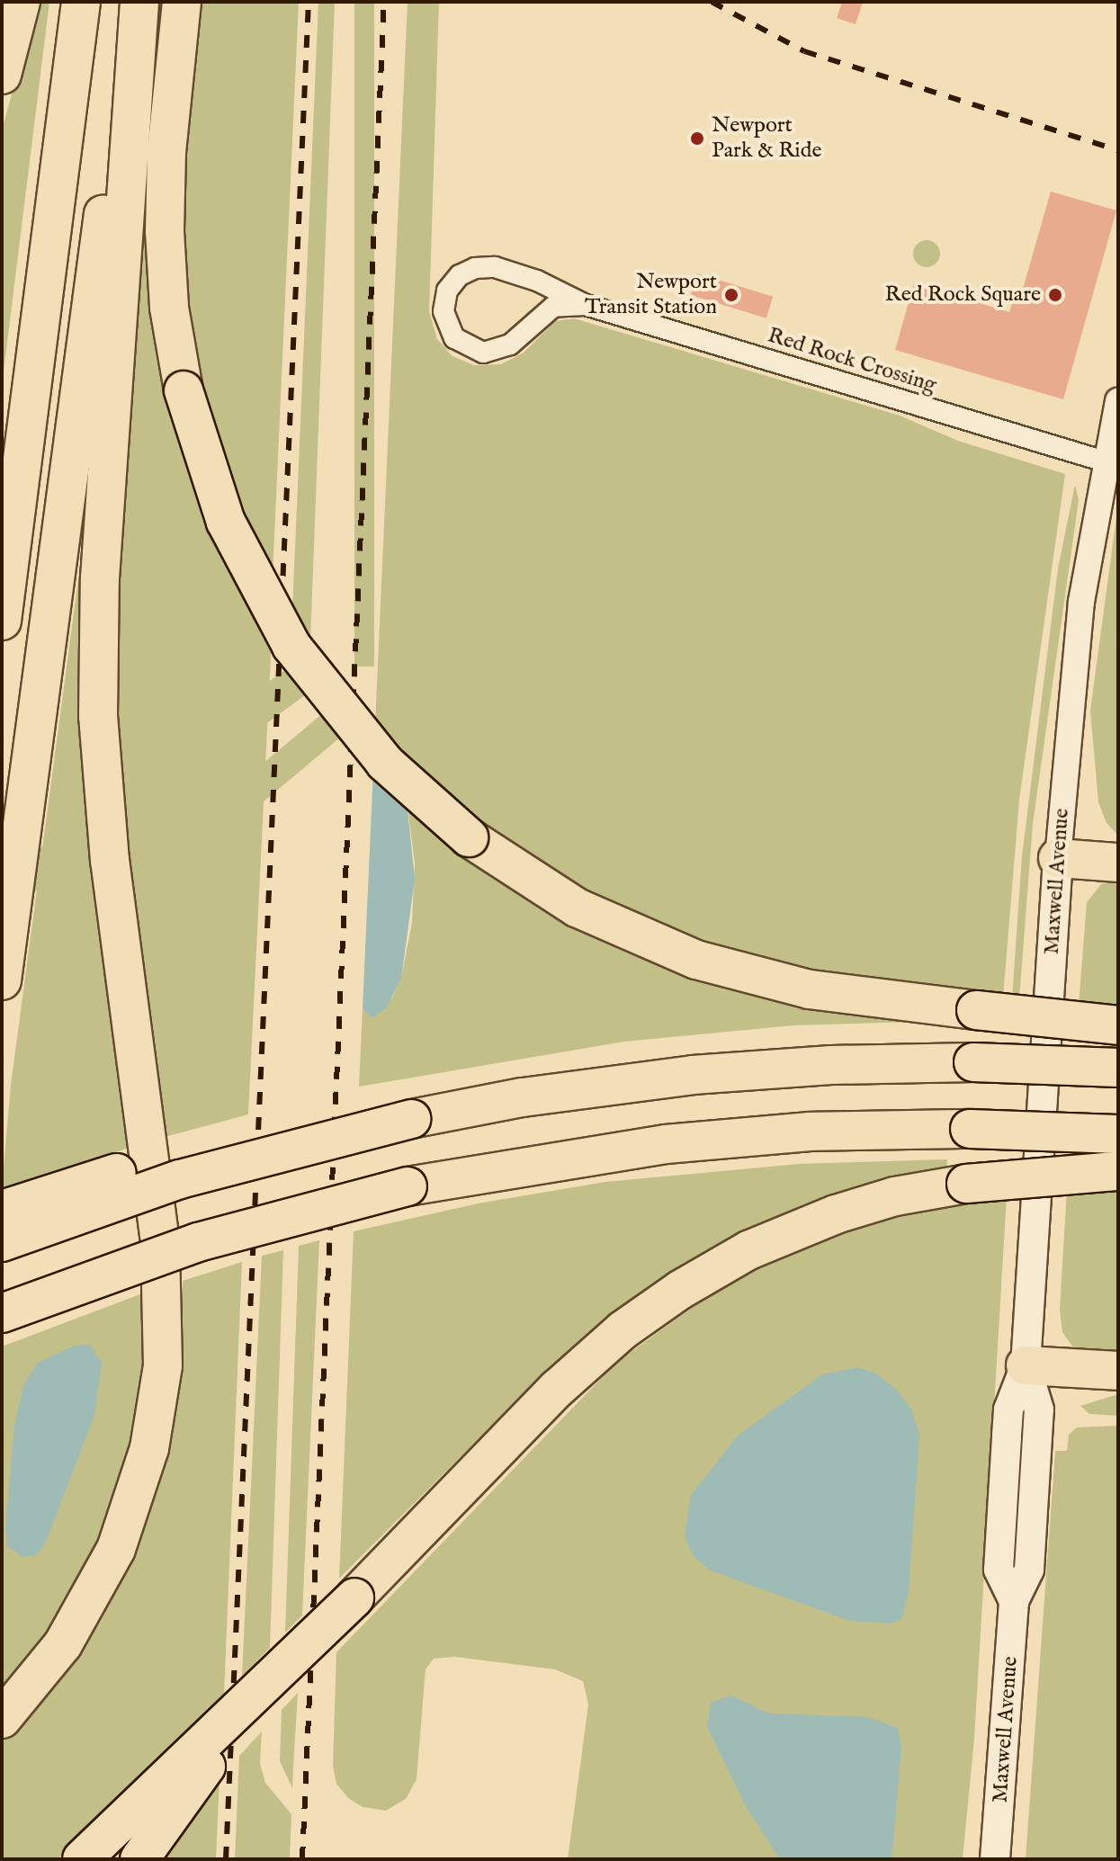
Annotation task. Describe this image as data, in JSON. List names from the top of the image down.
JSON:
{
  "streets": {
    "main road": ["Maxwell Avenue"],
    "street": ["Red Rock Crossing"]
  },
  "crossings": [
    ["Red Rock Crossing", "Maxwell Avenue"]
  ],
  "places": ["Newport Park & Ride", "Newport Transit Station", "Red Rock Square"]
}
